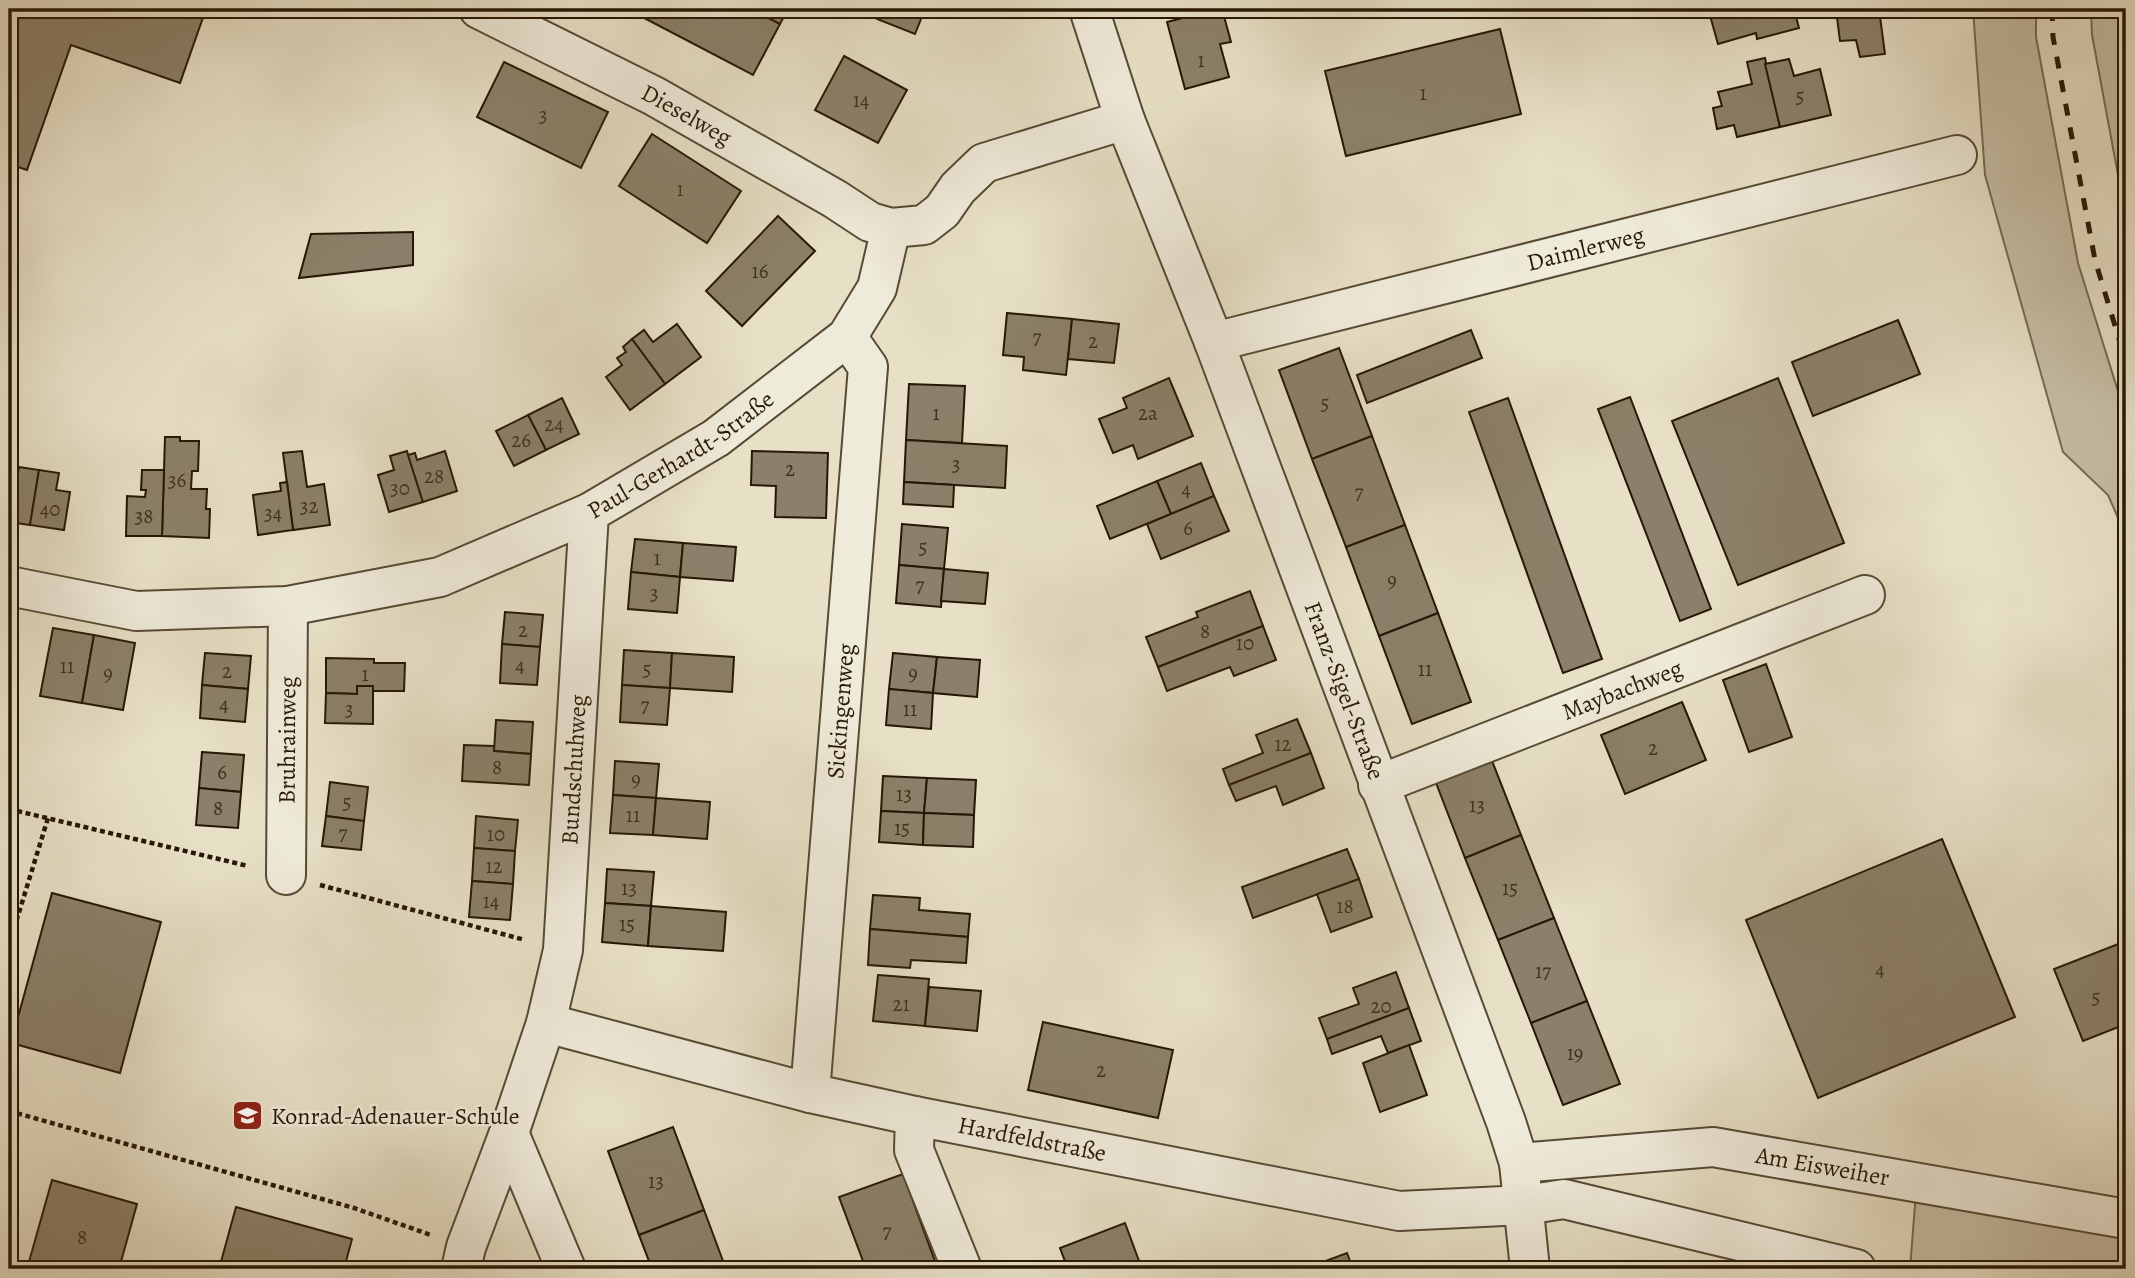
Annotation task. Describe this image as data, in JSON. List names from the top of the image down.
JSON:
{
  "streets": {
    "street": [
      "Dieselweg",
      "Daimlerweg",
      "Paul-Gerhardt-Straße",
      "Maybachweg",
      "Franz-Sigel-Straße",
      "Sickingenweg",
      "Bruhrainweg",
      "Bundschuhweg",
      "Hardfeldstraße",
      "Am Eisweiher"
    ]
  },
  "crossings": [
    ["Dieselweg", "Paul-Gerhardt-Straße"],
    ["Daimlerweg", "Franz-Sigel-Straße"],
    ["Paul-Gerhardt-Straße", "Sickingenweg"],
    ["Paul-Gerhardt-Straße", "Bruhrainweg"],
    ["Paul-Gerhardt-Straße", "Bundschuhweg"],
    ["Maybachweg", "Franz-Sigel-Straße"],
    ["Franz-Sigel-Straße", "Hardfeldstraße"],
    ["Franz-Sigel-Straße", "Am Eisweiher"],
    ["Sickingenweg", "Hardfeldstraße"],
    ["Bundschuhweg", "Hardfeldstraße"]
  ],
  "places": {
    "school or university": ["Konrad-Adenauer-Schule"]
  },
  "house_numbers": [
    "1",
    "1",
    "5",
    "14",
    "3",
    "1",
    "16",
    "7",
    "2",
    "5",
    "1",
    "2a",
    "24",
    "26",
    "3",
    "2",
    "28",
    "36",
    "30",
    "4",
    "7",
    "32",
    "40",
    "34",
    "38",
    "6",
    "5",
    "1",
    "9",
    "7",
    "3",
    "2",
    "8",
    "10",
    "4",
    "11",
    "5",
    "11",
    "2",
    "9",
    "9",
    "1",
    "4",
    "7",
    "3",
    "11",
    "12",
    "2",
    "8",
    "6",
    "9",
    "13",
    "5",
    "13",
    "8",
    "11",
    "15",
    "7",
    "10",
    "12",
    "13",
    "15",
    "14",
    "18",
    "15",
    "4",
    "17",
    "5",
    "21",
    "20",
    "19",
    "2",
    "13",
    "7",
    "8"
  ]
}
